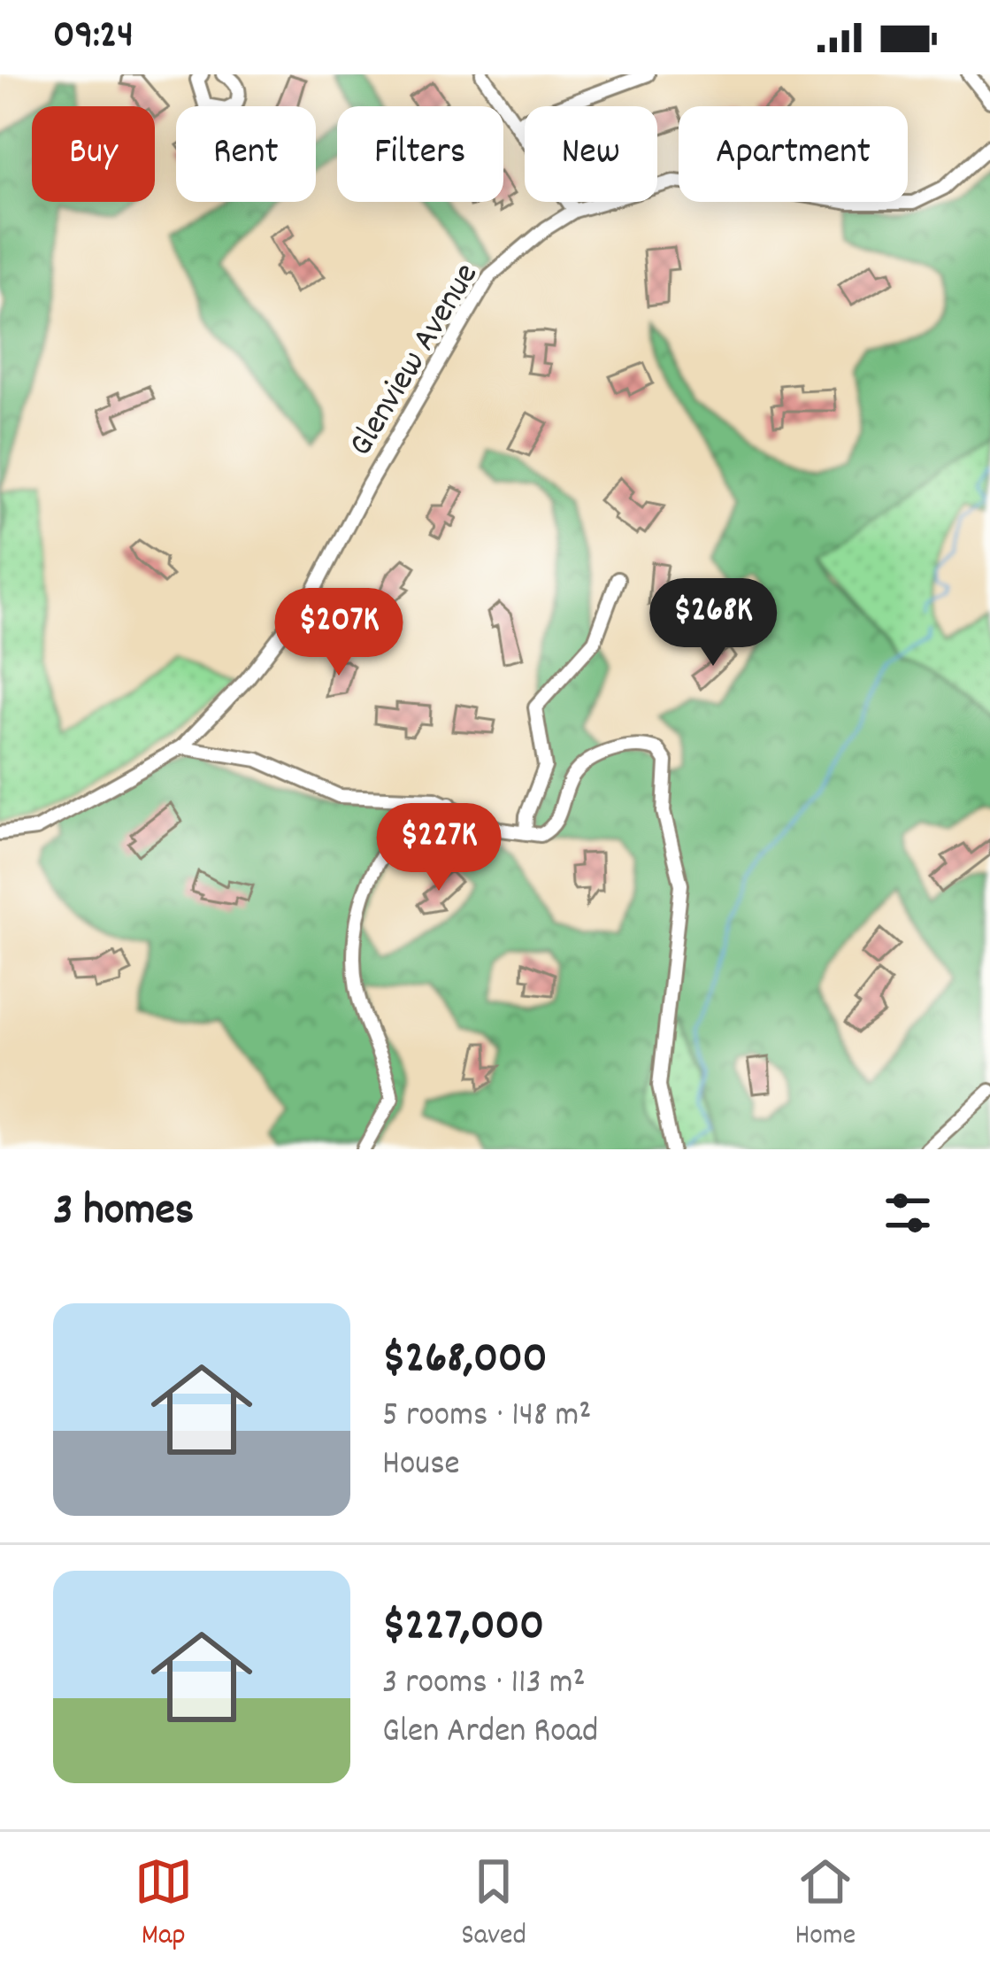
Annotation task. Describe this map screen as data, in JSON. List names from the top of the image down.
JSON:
{
  "streets": {
    "street": ["Glenview Avenue"]
  },
  "page": {
    "status": "09:24",
    "chip": [
      "Buy",
      "Rent",
      "Filters",
      "New",
      "Apartment"
    ],
    "price": ["$268K", "$207K", "$227K"],
    "heading": "3 homes",
    "list": [
      {
        "name": "$268,000",
        "note": "5 rooms · 148 m² · House"
      },
      {
        "name": "$227,000",
        "note": "3 rooms · 113 m² · Glen Arden Road"
      }
    ],
    "tabs": ["Map", "Saved", "Home"]
  }
}
